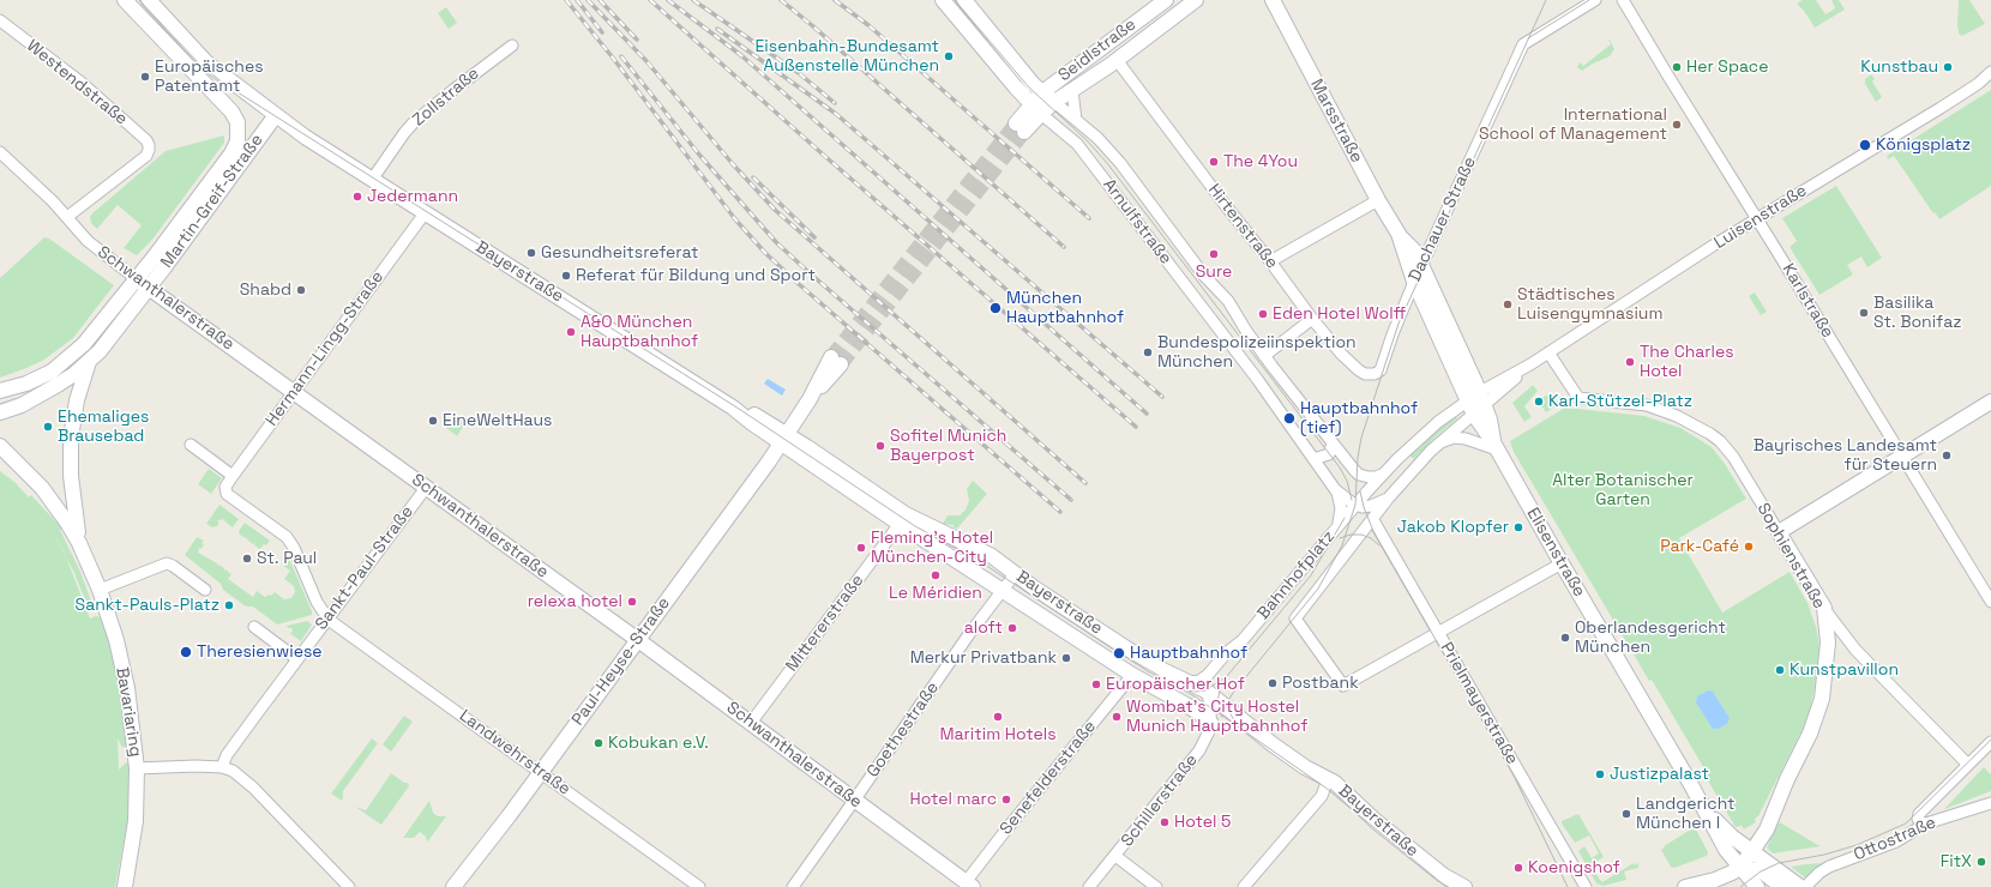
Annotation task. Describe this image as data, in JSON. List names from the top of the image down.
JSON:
{
  "streets": {
    "main road": [
      "Seidlstraße",
      "Marsstraße",
      "Martin-Greif-Straße",
      "Arnulfstraße",
      "Bayerstraße",
      "Schwanthalerstraße",
      "Elisenstraße",
      "Sophienstraße",
      "Paul-Heyse-Straße",
      "Bavariaring"
    ],
    "street": [
      "Westendstraße",
      "Zollstraße",
      "Luisenstraße",
      "Dachauer Straße",
      "Hirtenstraße",
      "Karlstraße",
      "Hermann-Lingg-Straße",
      "Sankt-Paul-Straße",
      "Bahnhofplatz",
      "Mittererstraße",
      "Prielmayerstraße",
      "Goethestraße",
      "Landwehrstraße",
      "Senefelderstraße",
      "Schillerstraße",
      "Ottostraße"
    ]
  },
  "crossings": [
    ["Seidlstraße", "Arnulfstraße"],
    ["Seidlstraße", "Hirtenstraße"],
    ["Westendstraße", "Schwanthalerstraße"],
    ["Zollstraße", "Bayerstraße"],
    ["Marsstraße", "Dachauer Straße"],
    ["Marsstraße", "Elisenstraße"],
    ["Martin-Greif-Straße", "Bayerstraße"],
    ["Martin-Greif-Straße", "Schwanthalerstraße"],
    ["Martin-Greif-Straße", "Bavariaring"],
    ["Luisenstraße", "Arnulfstraße"],
    ["Luisenstraße", "Karlstraße"],
    ["Luisenstraße", "Elisenstraße"],
    ["Luisenstraße", "Sophienstraße"],
    ["Luisenstraße", "Bahnhofplatz"],
    ["Dachauer Straße", "Hirtenstraße"],
    ["Dachauer Straße", "Elisenstraße"],
    ["Arnulfstraße", "Bahnhofplatz"],
    ["Bayerstraße", "Hermann-Lingg-Straße"],
    ["Bayerstraße", "Bahnhofplatz"],
    ["Bayerstraße", "Mittererstraße"],
    ["Bayerstraße", "Paul-Heyse-Straße"],
    ["Bayerstraße", "Goethestraße"],
    ["Bayerstraße", "Senefelderstraße"],
    ["Bayerstraße", "Schillerstraße"],
    ["Schwanthalerstraße", "Hermann-Lingg-Straße"],
    ["Schwanthalerstraße", "Sankt-Paul-Straße"],
    ["Schwanthalerstraße", "Mittererstraße"],
    ["Schwanthalerstraße", "Paul-Heyse-Straße"],
    ["Schwanthalerstraße", "Bavariaring"],
    ["Schwanthalerstraße", "Goethestraße"],
    ["Schwanthalerstraße", "Senefelderstraße"],
    ["Hermann-Lingg-Straße", "Sankt-Paul-Straße"],
    ["Hermann-Lingg-Straße", "Landwehrstraße"],
    ["Elisenstraße", "Sophienstraße"],
    ["Sankt-Paul-Straße", "Landwehrstraße"],
    ["Bahnhofplatz", "Prielmayerstraße"],
    ["Paul-Heyse-Straße", "Landwehrstraße"]
  ],
  "parks": ["Alter Botanischer Garten"],
  "places": [
    "Eisenbahn-Bundesamt Außenstelle München",
    "Her Space",
    "Kunstbau",
    "Europäisches Patentamt",
    "International School of Management",
    "Königsplatz",
    "The 4You",
    "Jedermann",
    "Gesundheitsreferat",
    "Sure",
    "Referat für Bildung und Sport",
    "Shabd",
    "Städtisches Luisengymnasium",
    "München Hauptbahnhof",
    "Basilika St. Bonifaz",
    "Eden Hotel Wolff",
    "A&O München Hauptbahnhof",
    "Bundespolizeiinspektion München",
    "The Charles Hotel",
    "Karl-Stützel-Platz",
    "Hauptbahnhof (tief)",
    "EineWeltHaus",
    "Ehemaliges Brausebad",
    "Sofitel Munich Bayerpost",
    "Bayrisches Landesamt für Steuern",
    "Jakob Klopfer",
    "Park-Café",
    "Fleming’s Hotel München-City",
    "St. Paul",
    "Le Méridien",
    "relexa hotel",
    "Sankt-Pauls-Platz",
    "aloft",
    "Oberlandesgericht München",
    "Theresienwiese",
    "Hauptbahnhof",
    "Merkur Privatbank",
    "Kunstpavillon",
    "Postbank",
    "Europäischer Hof",
    "Maritim Hotels",
    "Wombat's City Hostel Munich Hauptbahnhof",
    "Kobukan e.V.",
    "Justizpalast",
    "Hotel marc",
    "Landgericht München I",
    "Hotel 5",
    "FitX",
    "Koenigshof"
  ]
}
